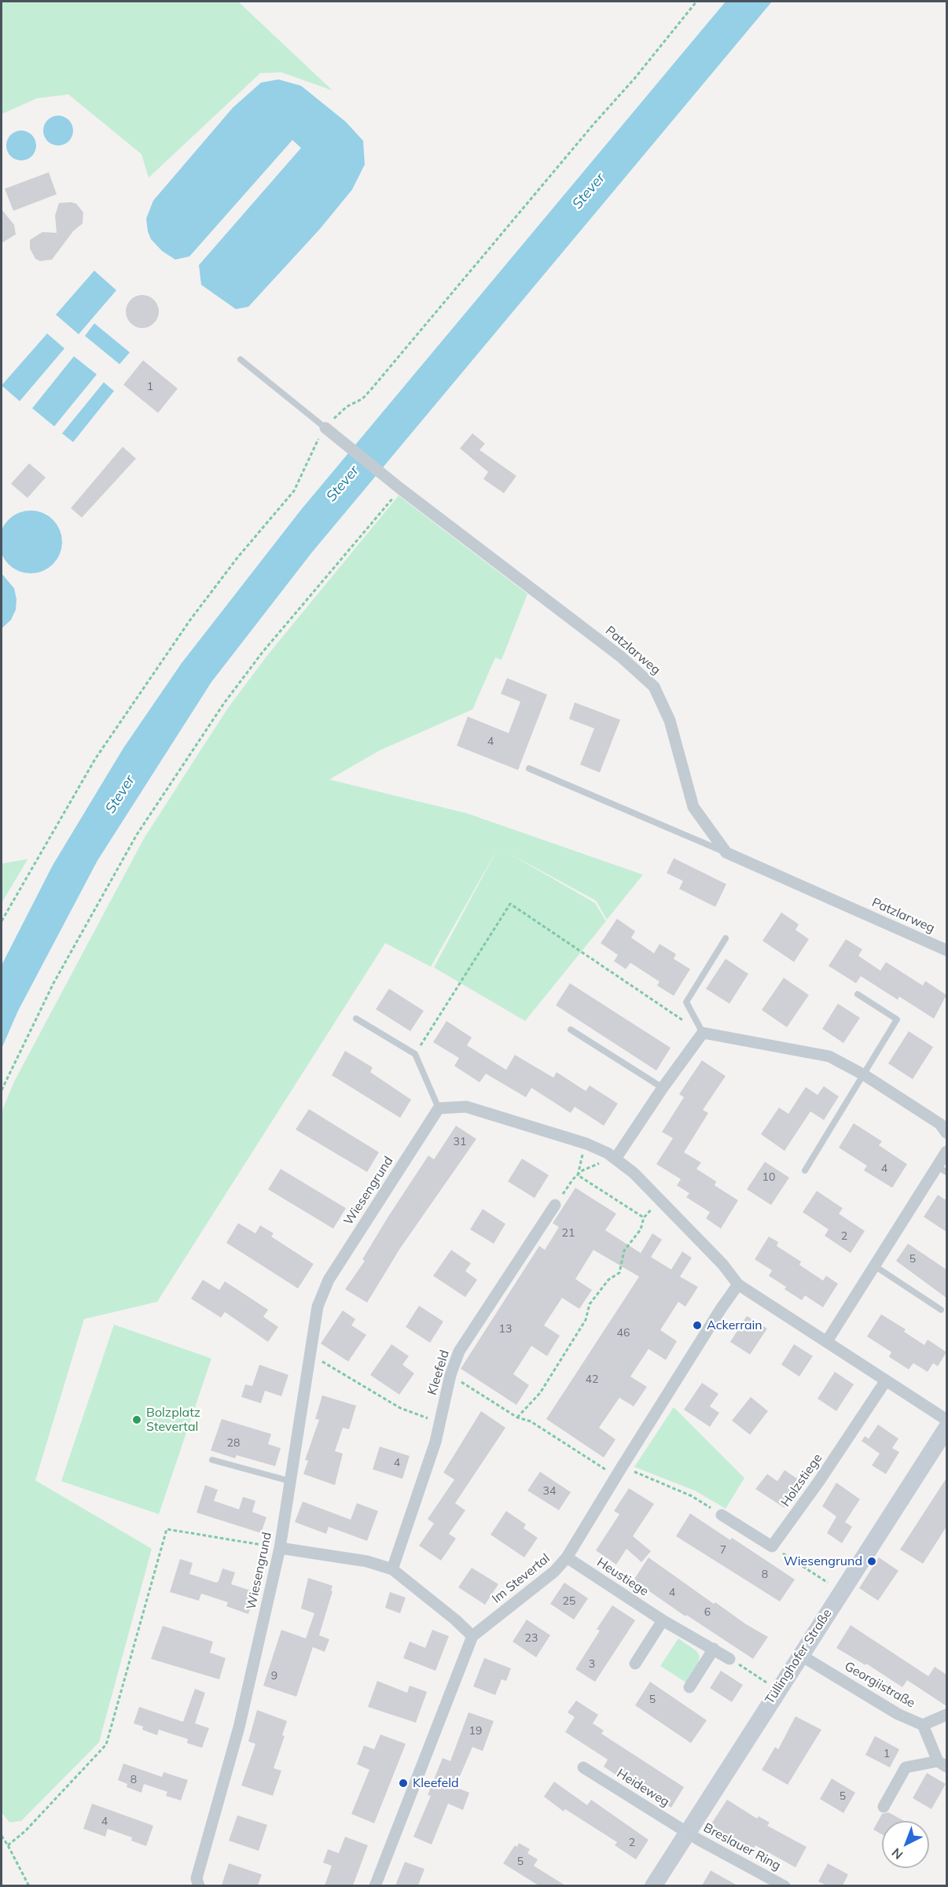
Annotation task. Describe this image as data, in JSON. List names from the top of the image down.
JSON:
{
  "streets": {
    "main road": ["Tüllinghofer Straße"],
    "street": [
      "Patzlarweg",
      "Wiesengrund",
      "Kleefeld",
      "Holzstiege",
      "Heustiege",
      "Im Stevertal",
      "Georgiistraße",
      "Heideweg",
      "Breslauer Ring"
    ]
  },
  "crossings": [
    ["Heustiege", "Im Stevertal"],
    ["Tüllinghofer Straße", "Georgiistraße"],
    ["Tüllinghofer Straße", "Heideweg"],
    ["Tüllinghofer Straße", "Breslauer Ring"],
    ["Heideweg", "Breslauer Ring"]
  ],
  "water": ["Stever"],
  "places": [
    "Ackerrain",
    "Bolzplatz Stevertal",
    "Wiesengrund",
    "Kleefeld"
  ],
  "house_numbers": [
    "1",
    "4",
    "31",
    "4",
    "10",
    "21",
    "2",
    "5",
    "13",
    "46",
    "42",
    "28",
    "4",
    "34",
    "7",
    "8",
    "4",
    "25",
    "6",
    "23",
    "3",
    "9",
    "5",
    "19",
    "1",
    "8",
    "5",
    "4",
    "2",
    "5"
  ],
  "north": "bottom left"
}
